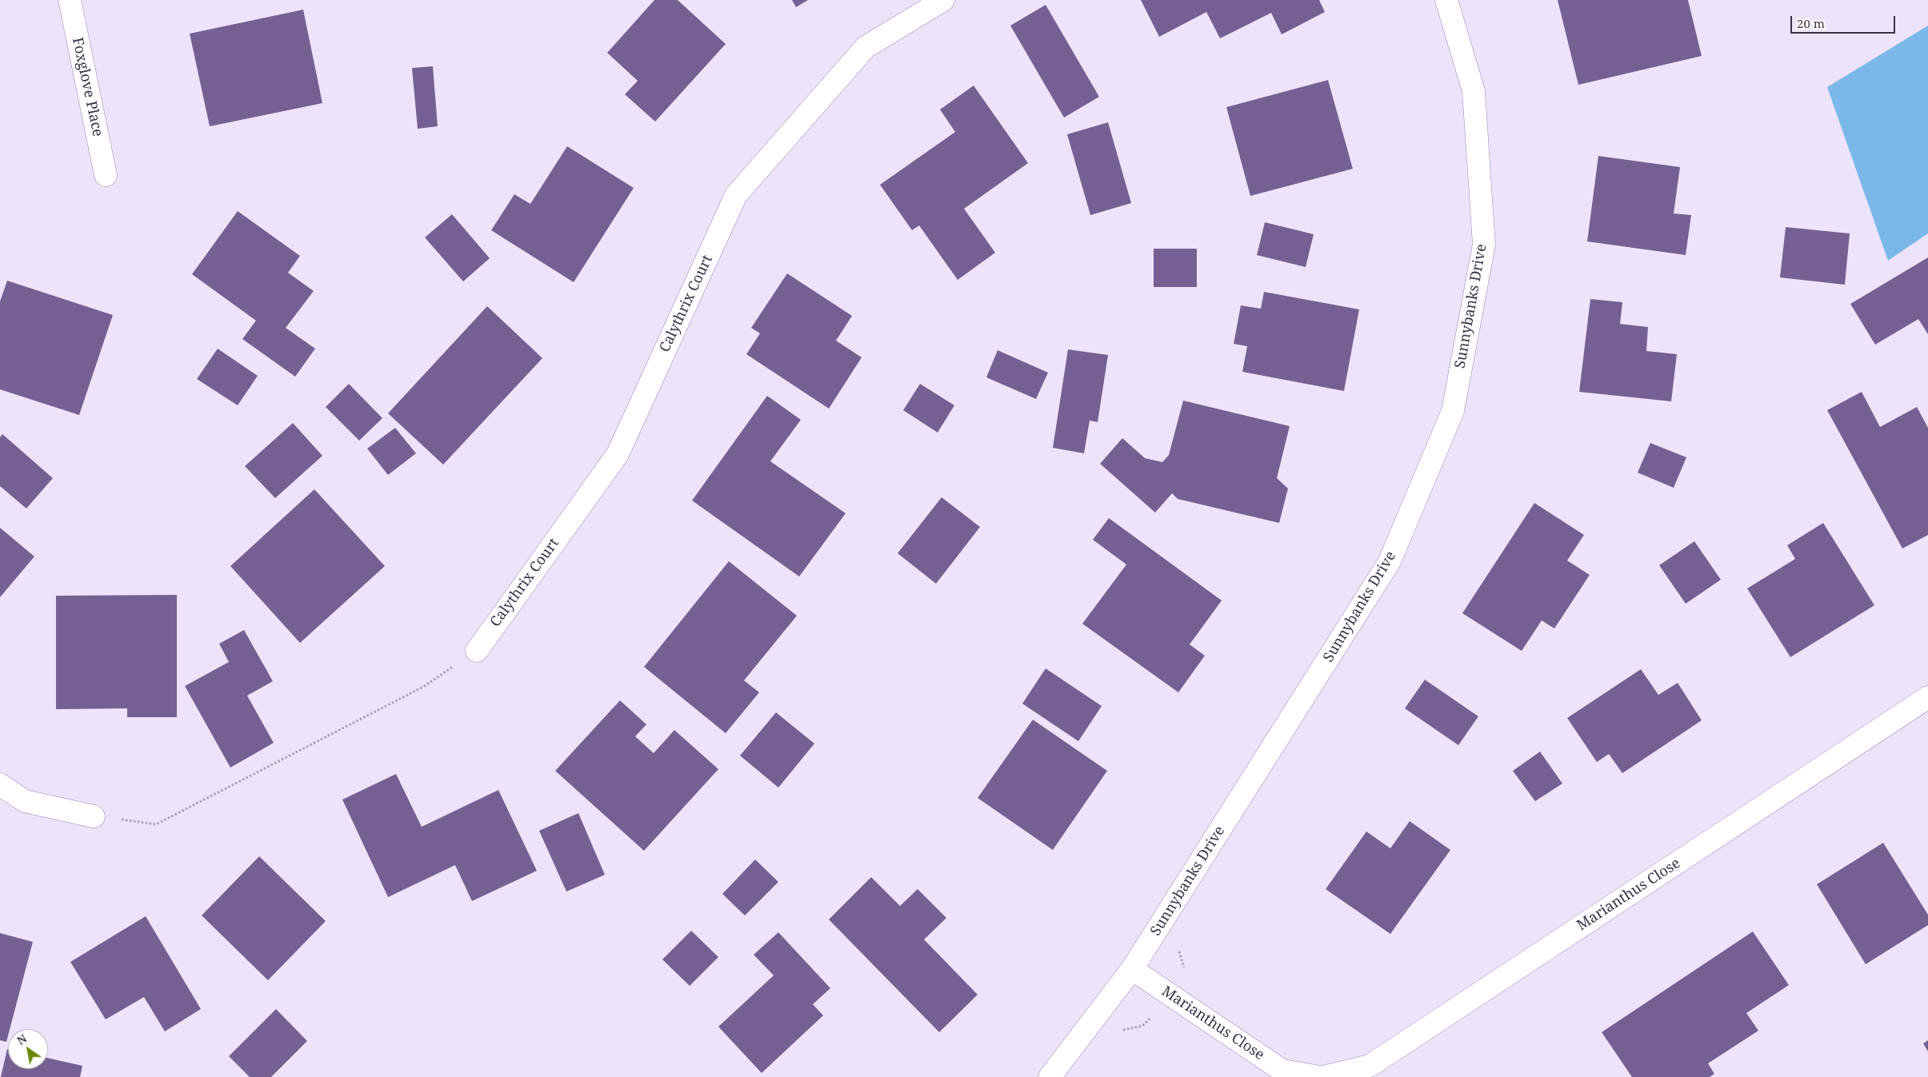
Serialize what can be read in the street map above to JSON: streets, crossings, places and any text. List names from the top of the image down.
{
  "streets": {
    "street": [
      "Foxglove Place",
      "Calythrix Court",
      "Sunnybanks Drive",
      "Marianthus Close"
    ]
  },
  "crossings": [
    ["Sunnybanks Drive", "Marianthus Close"]
  ],
  "scale_bar": "20 m",
  "north": "top left"
}
